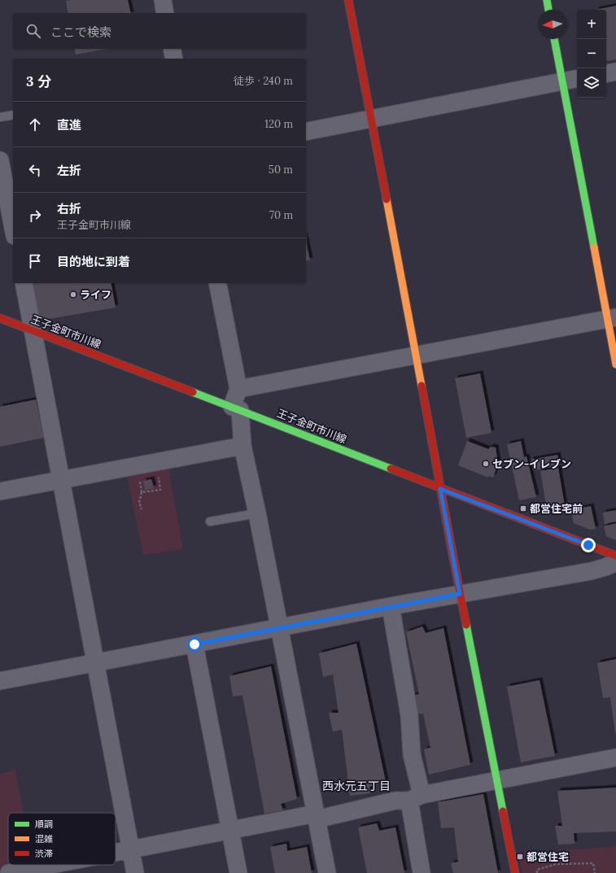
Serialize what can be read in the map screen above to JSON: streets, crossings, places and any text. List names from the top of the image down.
{
  "streets": {
    "street": ["王子金町市川線"]
  },
  "districts": ["西水元五丁目"],
  "places": {
    "other": ["ライフ", "セブン-イレブン"],
    "transit": ["都営住宅前", "都営住宅"]
  },
  "legend": ["順調", "混雑", "渋滞"],
  "north": "left",
  "page": {
    "map_buttons": ["+", "−"],
    "search": "ここで検索",
    "heading": ["3 分", "徒歩 · 240 m"],
    "list": [
      ["直進", "120 m"],
      ["左折", "50 m"],
      ["右折", "王子金町市川線", "70 m"],
      "目的地に到着"
    ]
  }
}
